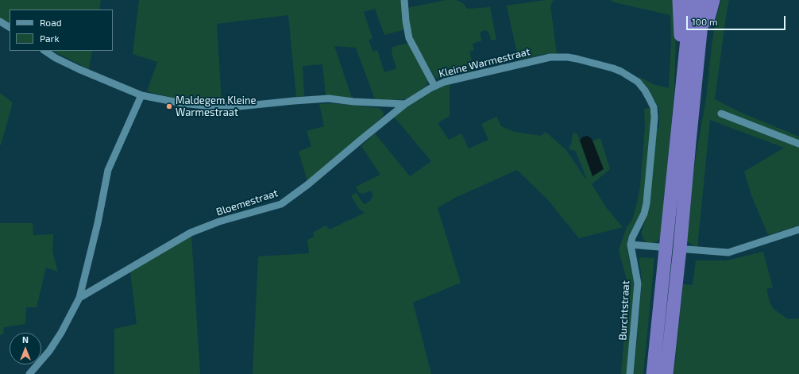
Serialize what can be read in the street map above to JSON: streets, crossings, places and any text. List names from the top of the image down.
{
  "streets": {
    "street": ["Kleine Warmestraat", "Bloemestraat", "Burchtstraat"]
  },
  "crossings": [
    ["Kleine Warmestraat", "Bloemestraat"],
    ["Kleine Warmestraat", "Burchtstraat"]
  ],
  "places": ["Maldegem Kleine Warmestraat"],
  "legend": ["Road", "Park"],
  "scale_bar": "100 m",
  "north": "top"
}
